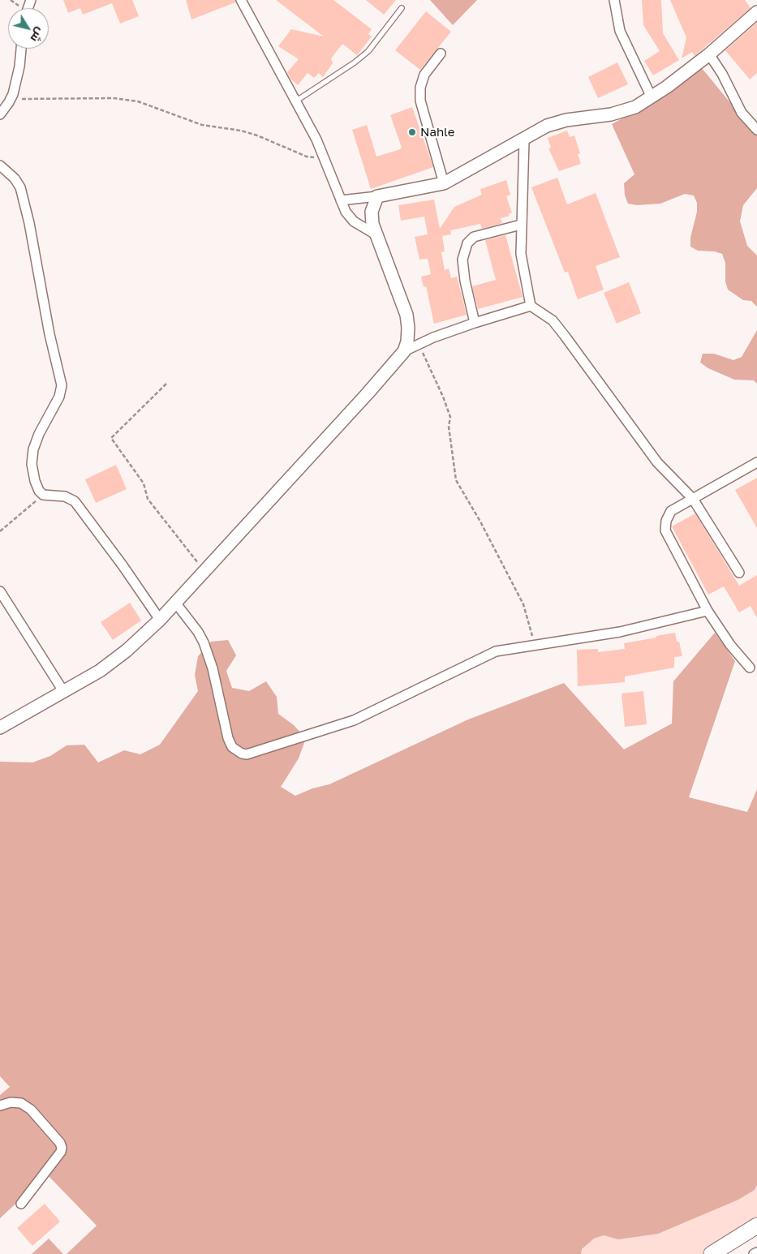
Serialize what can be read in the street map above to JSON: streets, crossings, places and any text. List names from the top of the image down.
{
  "places": ["Nahle"],
  "north": "bottom right"
}
